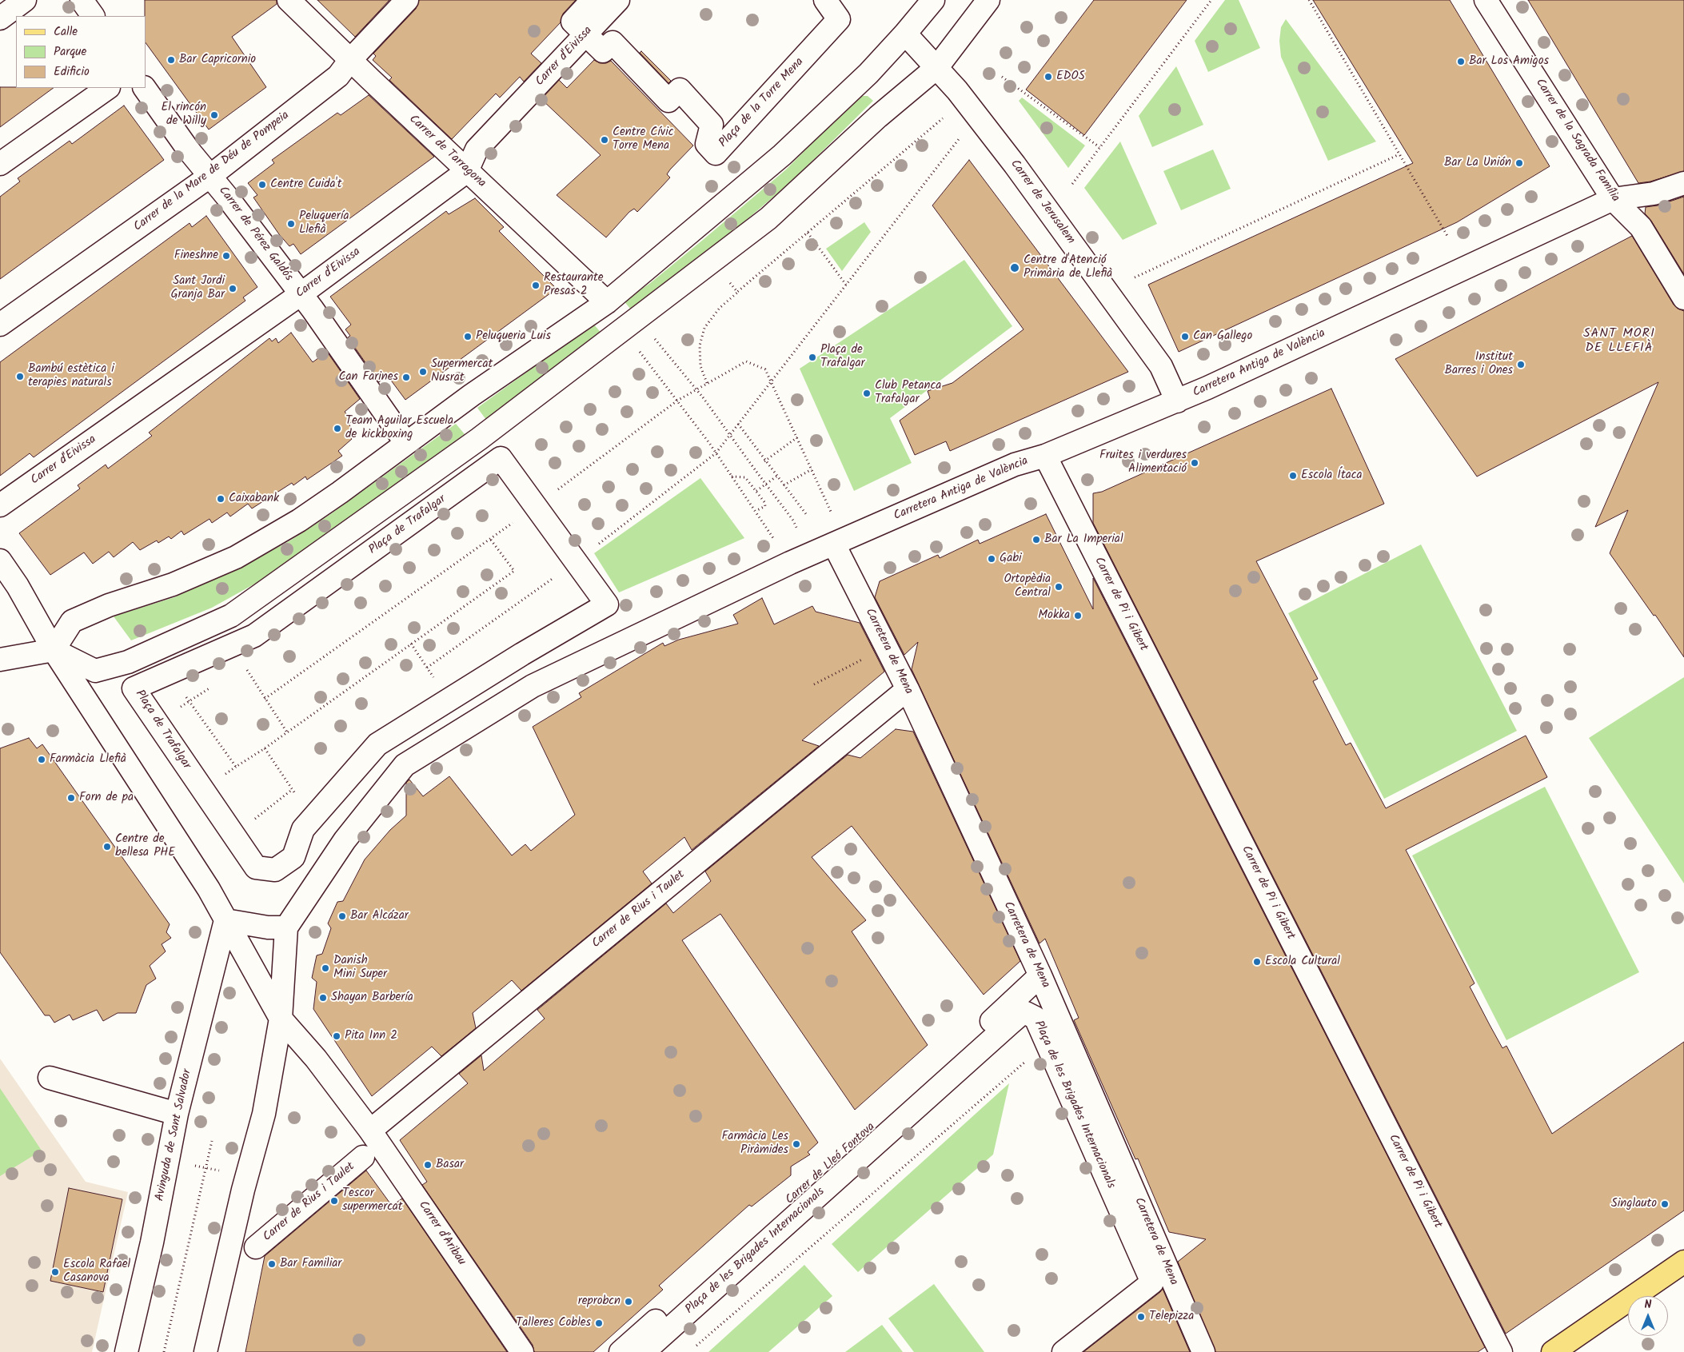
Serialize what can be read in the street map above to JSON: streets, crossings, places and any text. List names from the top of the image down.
{
  "streets": {
    "street": [
      "Carrer d'Eivissa",
      "Plaça de la Torre Mena",
      "Carrer de la Sagrada Família",
      "Carrer de Tarragona",
      "Carrer de la Mare de Déu de Pompeia",
      "Carrer de Jerusalem",
      "Carrer de Pérez Galdós",
      "Carretera Antiga de València",
      "Plaça de Trafalgar",
      "Carrer de Pi i Gibert",
      "Carretera de Mena",
      "Carrer de Rius i Taulet",
      "Plaça de les Brigades Internacionals",
      "Avinguda de Sant Salvador",
      "Carrer de Lleó Fontova",
      "Carrer d'Aribau"
    ]
  },
  "crossings": [
    ["Carrer d'Eivissa", "Plaça de la Torre Mena"],
    ["Carrer d'Eivissa", "Carrer de Tarragona"],
    ["Carrer d'Eivissa", "Carrer de Pérez Galdós"],
    ["Carrer de la Sagrada Família", "Carretera Antiga de València"],
    ["Carrer de Tarragona", "Carrer de la Mare de Déu de Pompeia"],
    ["Carrer de la Mare de Déu de Pompeia", "Carrer de Pérez Galdós"],
    ["Carrer de Jerusalem", "Carretera Antiga de València"],
    ["Carretera Antiga de València", "Carrer de Pi i Gibert"],
    ["Carretera Antiga de València", "Carretera de Mena"],
    ["Carretera de Mena", "Carrer de Rius i Taulet"],
    ["Carretera de Mena", "Carrer de Lleó Fontova"],
    ["Carrer de Rius i Taulet", "Carrer d'Aribau"]
  ],
  "districts": ["SANT MORI DE LLEFIÀ"],
  "places": [
    "Bar Capricornio",
    "Bar Los Amigos",
    "EDOS",
    "El rincón de Willy",
    "Centre Cívic Torre Mena",
    "Bar La Unión",
    "Centre Cuida't",
    "Peluquería Llefià",
    "Fineshne",
    "Centre d'Atenció Primària de Llefià",
    "Restaurante Presas 2",
    "Sant Jordi Granja Bar",
    "Peluqueria Luis",
    "Can Gallego",
    "Plaça de Trafalgar",
    "Institut Barres i Ones",
    "Supermercat Nusrat",
    "Bambú estètica i terapies naturals",
    "Can Farines",
    "Club Petanca Trafalgar",
    "Team Aguilar Escuela de kickboxing",
    "Fruites i verdures Alimentació",
    "Escola Ítaca",
    "Caixabank",
    "Bar La Imperial",
    "Gabi",
    "Ortopèdia Central",
    "Mokka",
    "Farmàcia Llefià",
    "Forn de pa",
    "Centre de bellesa PHE",
    "Bar Alcázar",
    "Escola Cultural",
    "Danish Mini Super",
    "Shayan Barbería",
    "Pita Inn 2",
    "Farmàcia Les Piràmides",
    "Basar",
    "Tescor supermercat",
    "Singlauto",
    "Bar Familiar",
    "Escola Rafael Casanova",
    "reprobcn",
    "Telepizza",
    "Talleres Cobles"
  ],
  "legend": ["Calle", "Parque", "Edificio"],
  "north": "top"
}
